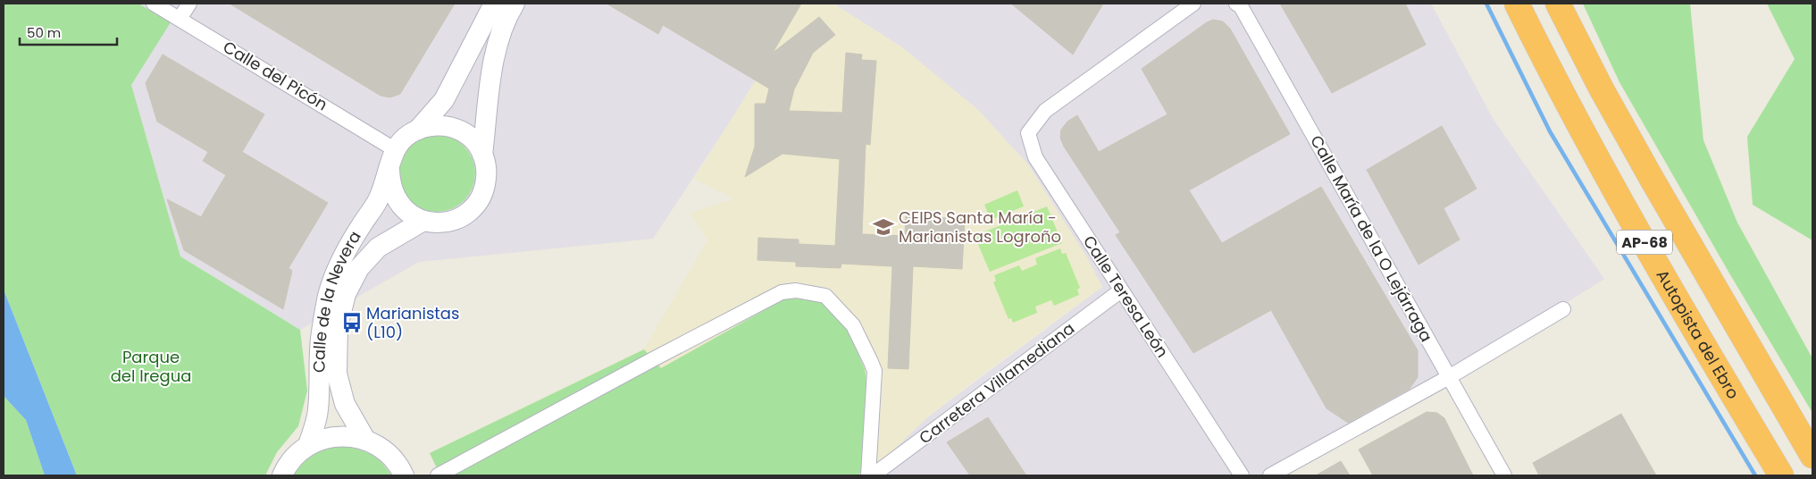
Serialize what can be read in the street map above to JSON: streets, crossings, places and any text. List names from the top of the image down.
{
  "streets": {
    "highway": ["AP-68", "Autopista del Ebro"],
    "main road": ["Calle de la Nevera"],
    "street": [
      "Calle del Picón",
      "Calle María de la O Lejárraga",
      "Calle Teresa León",
      "Carretera Villamediana"
    ]
  },
  "crossings": [
    ["Calle del Picón", "Calle de la Nevera"],
    ["Calle Teresa León", "Carretera Villamediana"]
  ],
  "parks": ["Parque del Iregua"],
  "places": {
    "school or university": ["CEIPS Santa María - Marianistas Logroño"],
    "bus stop": ["Marianistas (L10)"]
  },
  "scale_bar": "50 m"
}
